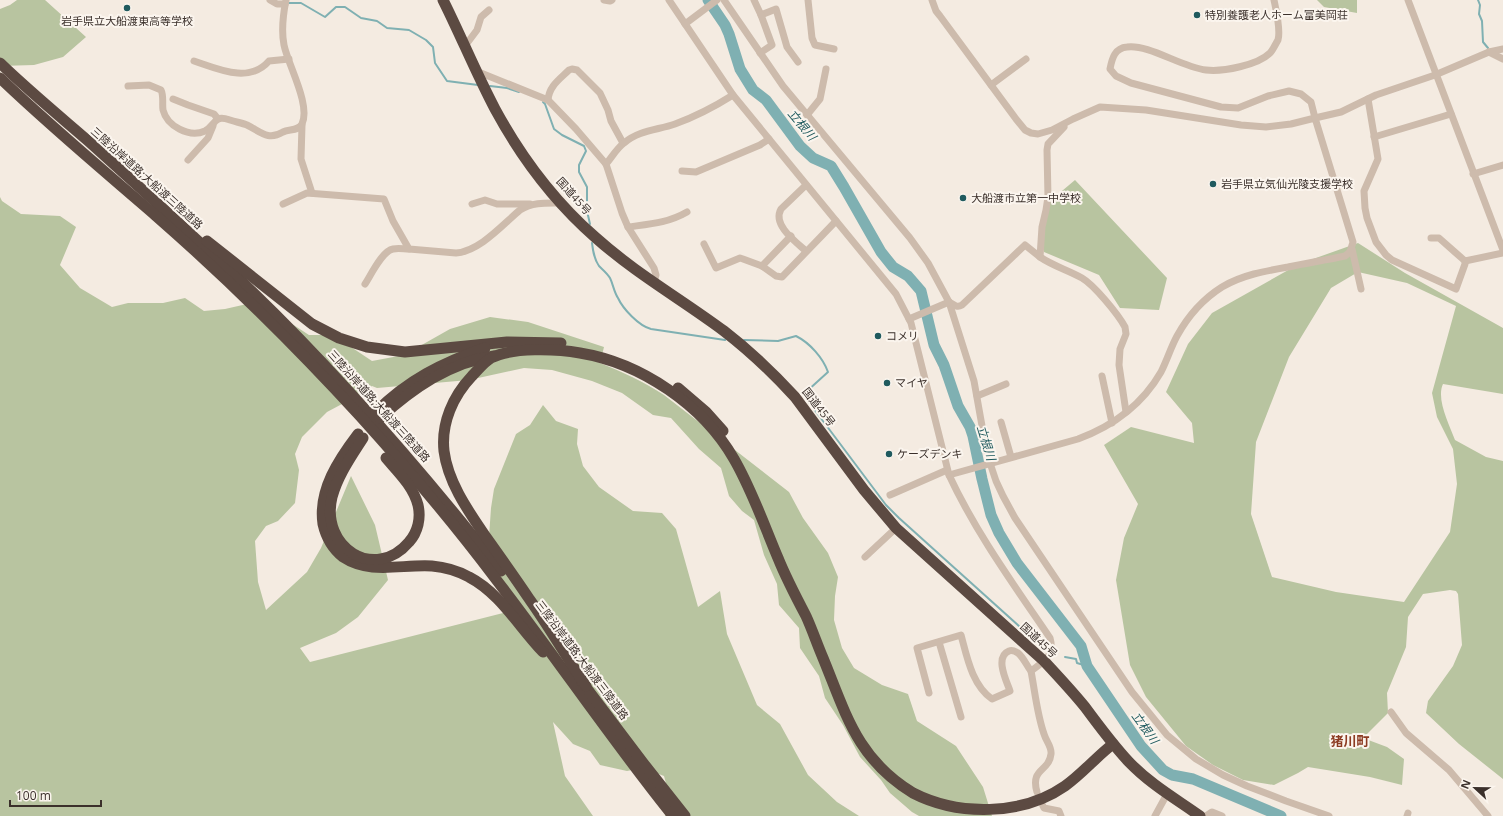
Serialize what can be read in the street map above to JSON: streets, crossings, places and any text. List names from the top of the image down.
{
  "streets": {
    "highway": ["三陸沿岸道路;大船渡三陸道路", "国道45号"]
  },
  "districts": ["猪川町"],
  "water": ["立根川"],
  "places": [
    "岩手県立大船渡東高等学校",
    "特別養護老人ホーム富美岡荘",
    "岩手県立気仙光陵支援学校",
    "大船渡市立第一中学校",
    "コメリ",
    "マイヤ",
    "ケーズデンキ"
  ],
  "scale_bar": "100 m",
  "north": "left"
}
